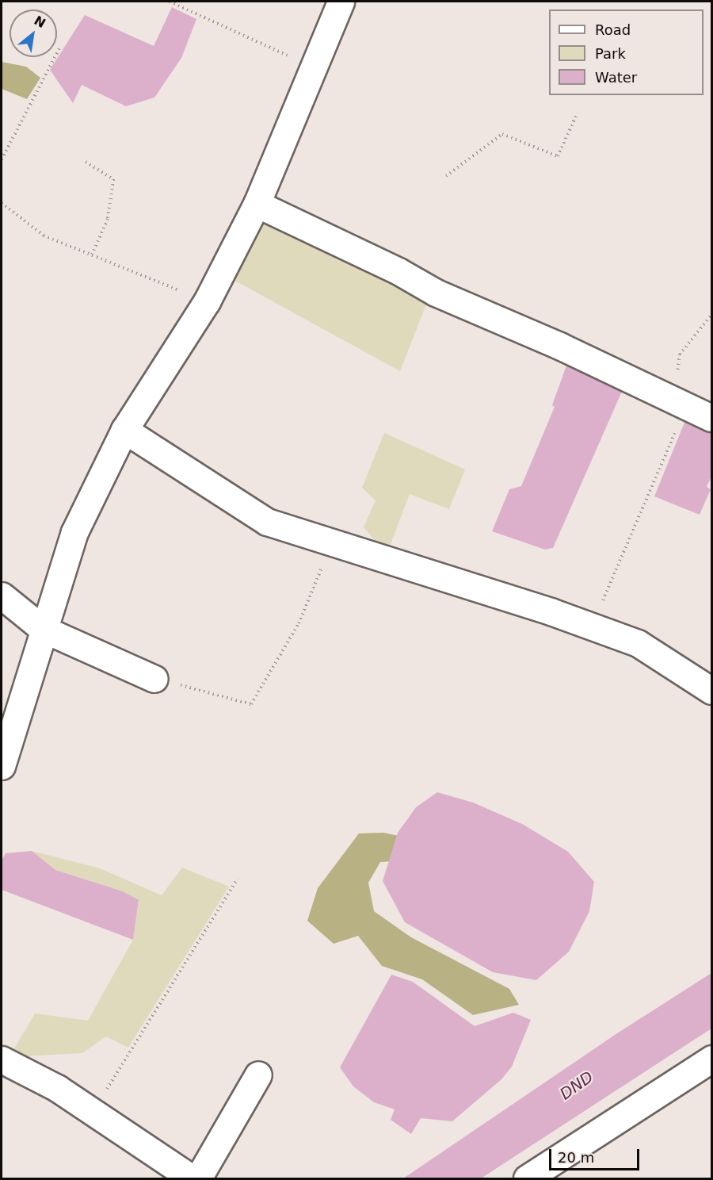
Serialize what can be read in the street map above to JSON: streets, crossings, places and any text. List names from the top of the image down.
{
  "water": ["DND"],
  "legend": ["Road", "Park", "Water"],
  "scale_bar": "20 m",
  "north": "top right"
}
